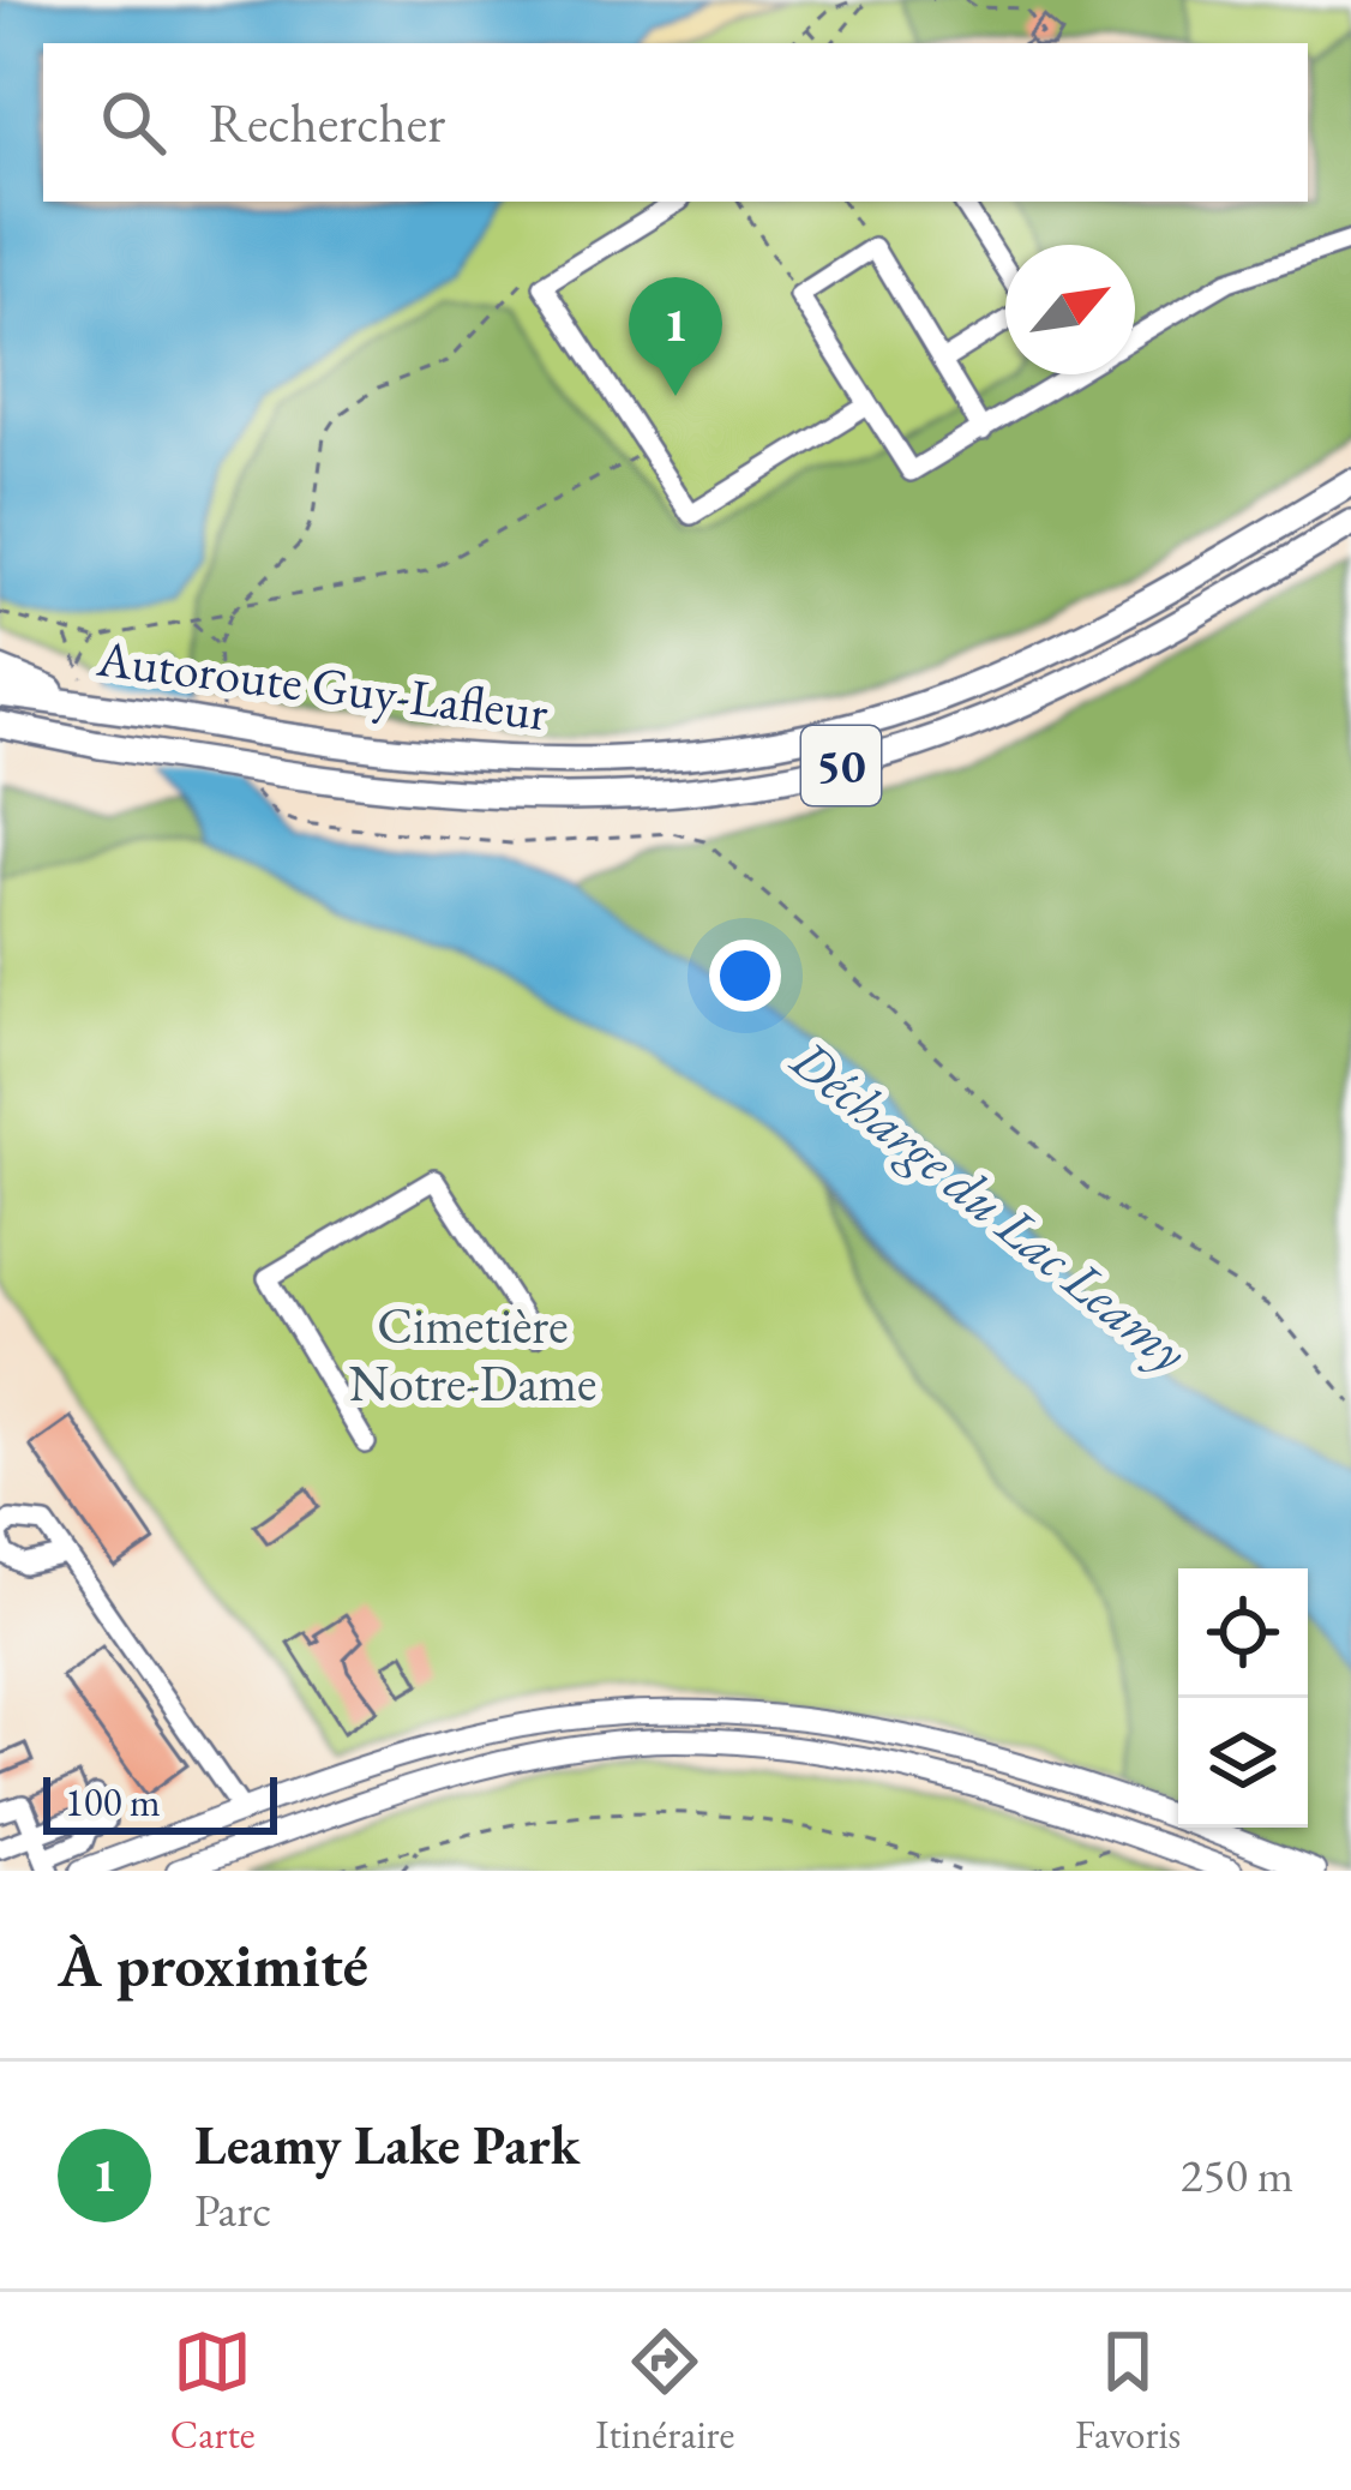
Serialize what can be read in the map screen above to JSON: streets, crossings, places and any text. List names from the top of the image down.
{
  "streets": {
    "highway": ["Autoroute Guy-Lafleur", "50"]
  },
  "water": ["Décharge du Lac Leamy"],
  "parks": ["Cimetière Notre-Dame"],
  "scale_bar": "100 m",
  "north": "top right",
  "page": {
    "search": "Rechercher",
    "pins": "1",
    "scale": "100 m",
    "heading": "À proximité",
    "list": [
      {
        "mark": "1",
        "name": "Leamy Lake Park",
        "note": "Parc",
        "value": "250 m"
      }
    ],
    "nav": ["Carte", "Itinéraire", "Favoris"]
  }
}
